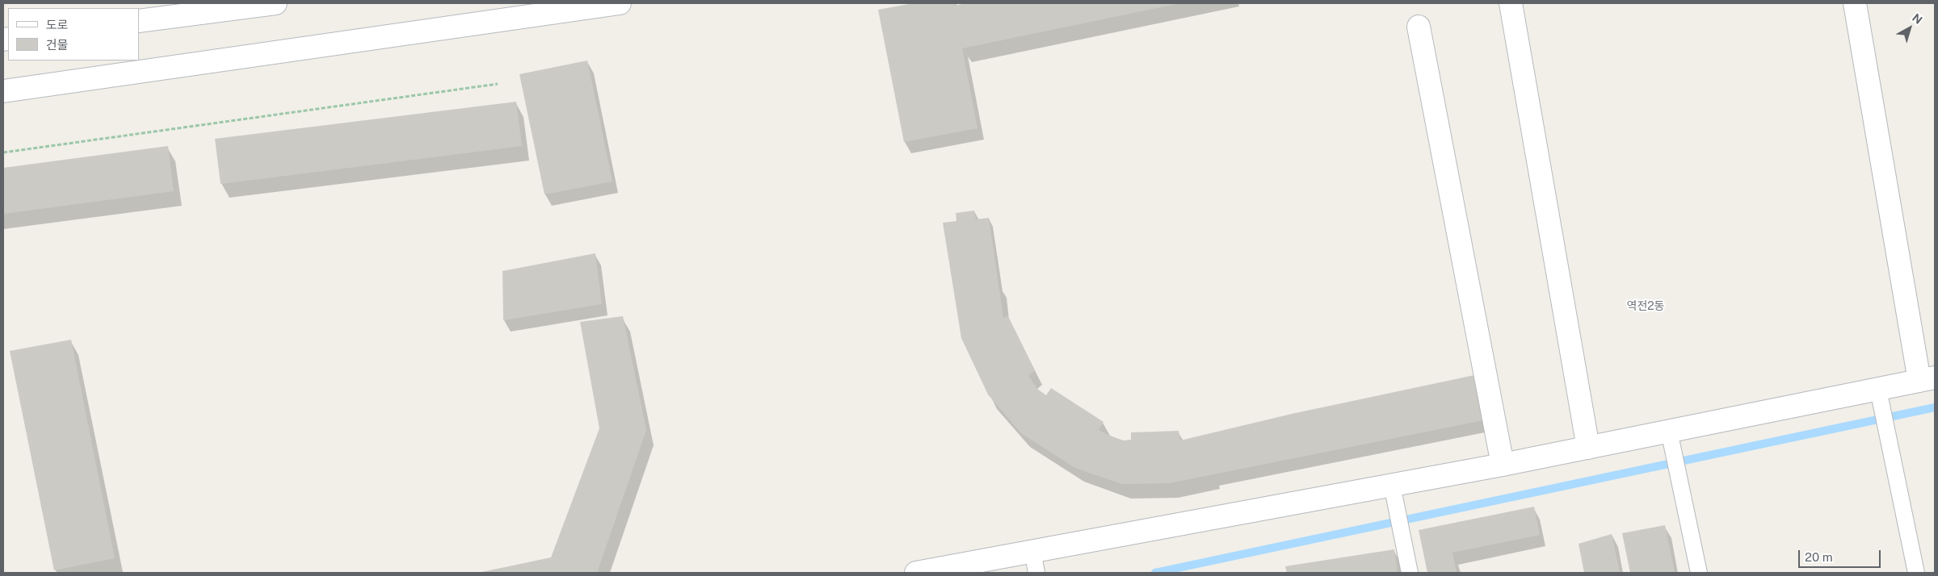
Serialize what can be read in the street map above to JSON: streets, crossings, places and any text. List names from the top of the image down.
{
  "districts": ["역전2동"],
  "legend": ["도로", "건물"],
  "scale_bar": "20 m",
  "north": "top right"
}
